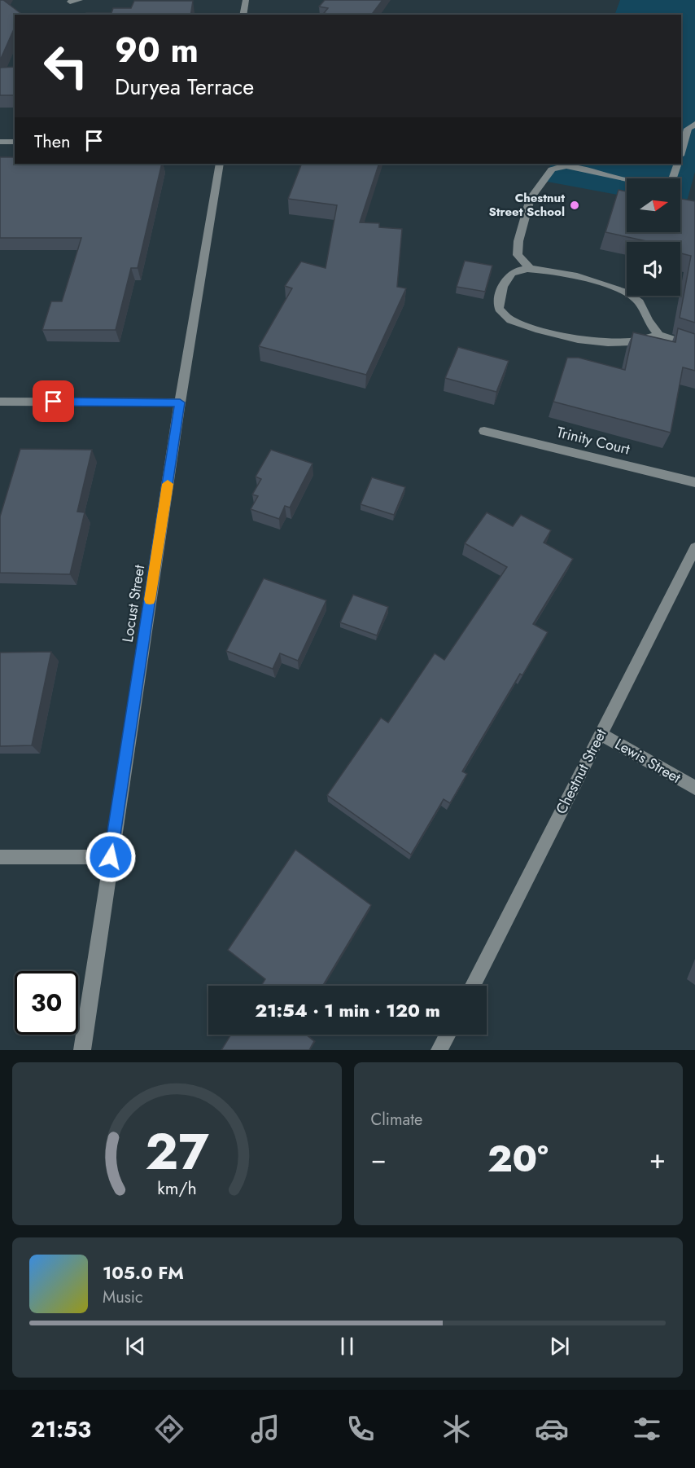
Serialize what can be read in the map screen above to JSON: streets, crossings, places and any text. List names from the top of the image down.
{
  "streets": {
    "street": [
      "Trinity Court",
      "Locust Street",
      "Lewis Street",
      "Chestnut Street"
    ]
  },
  "crossings": [
    ["Lewis Street", "Chestnut Street"]
  ],
  "places": ["Chestnut Street School"],
  "north": "right",
  "page": {
    "turn": ["90 m", "Duryea Terrace"],
    "then": "Then",
    "limit": "30",
    "trip": "21:54 · 1 min · 120 m",
    "tile": "Climate",
    "heat": ["−", "20°", "+"],
    "song": ["105.0 FM", "Music"],
    "tabs": "21:53",
    "gauge": ["27", "km/h"]
  }
}
